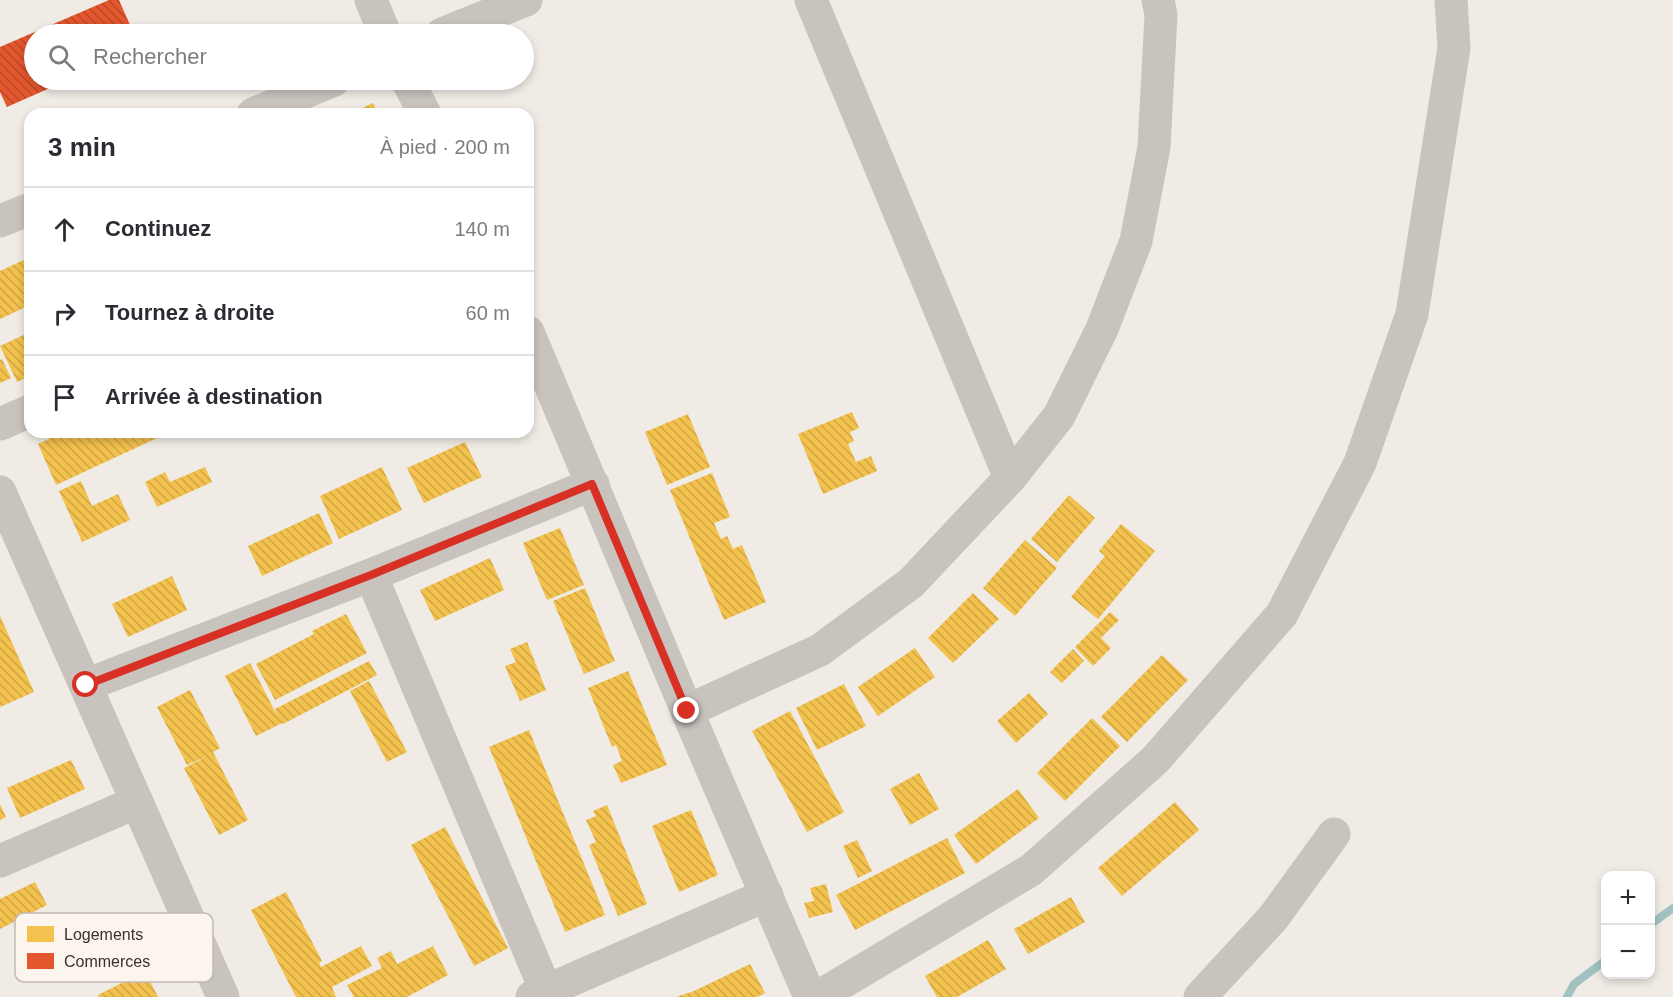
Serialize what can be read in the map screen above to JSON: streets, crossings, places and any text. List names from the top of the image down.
{
  "legend": ["Logements", "Commerces"],
  "page": {
    "search": "Rechercher",
    "heading": ["3 min", "À pied · 200 m"],
    "list": [
      ["Continuez", "140 m"],
      ["Tournez à droite", "60 m"],
      "Arrivée à destination"
    ],
    "map_buttons": ["+", "−"]
  }
}
